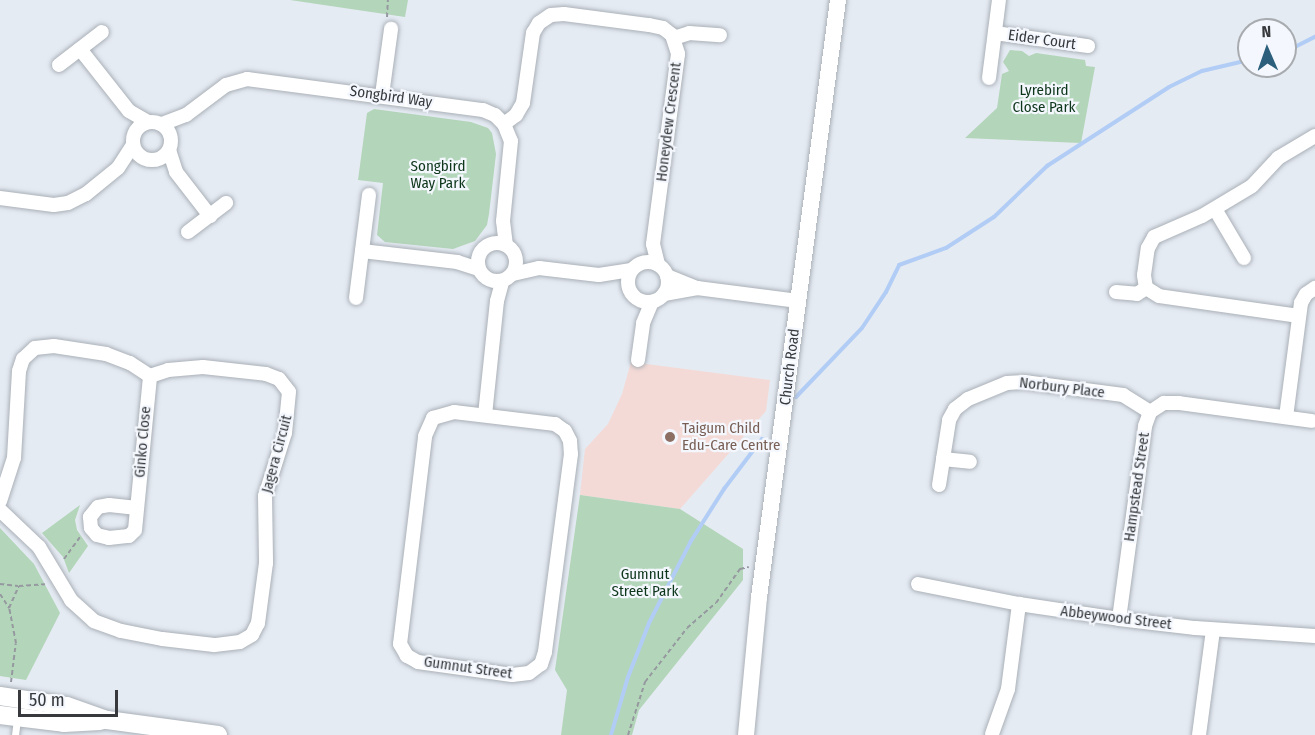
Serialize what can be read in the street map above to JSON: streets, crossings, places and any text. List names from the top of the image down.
{
  "streets": {
    "street": [
      "Eider Court",
      "Songbird Way",
      "Honeydew Crescent",
      "Church Road",
      "Norbury Place",
      "Ginko Close",
      "Jagera Circuit",
      "Hampstead Street",
      "Abbeywood Street",
      "Gumnut Street"
    ]
  },
  "crossings": [
    ["Norbury Place", "Hampstead Street"],
    ["Ginko Close", "Jagera Circuit"],
    ["Hampstead Street", "Abbeywood Street"]
  ],
  "parks": ["Lyrebird Close Park", "Songbird Way Park", "Gumnut Street Park"],
  "places": ["Taigum Child Edu-Care Centre"],
  "scale_bar": "50 m",
  "north": "top"
}
